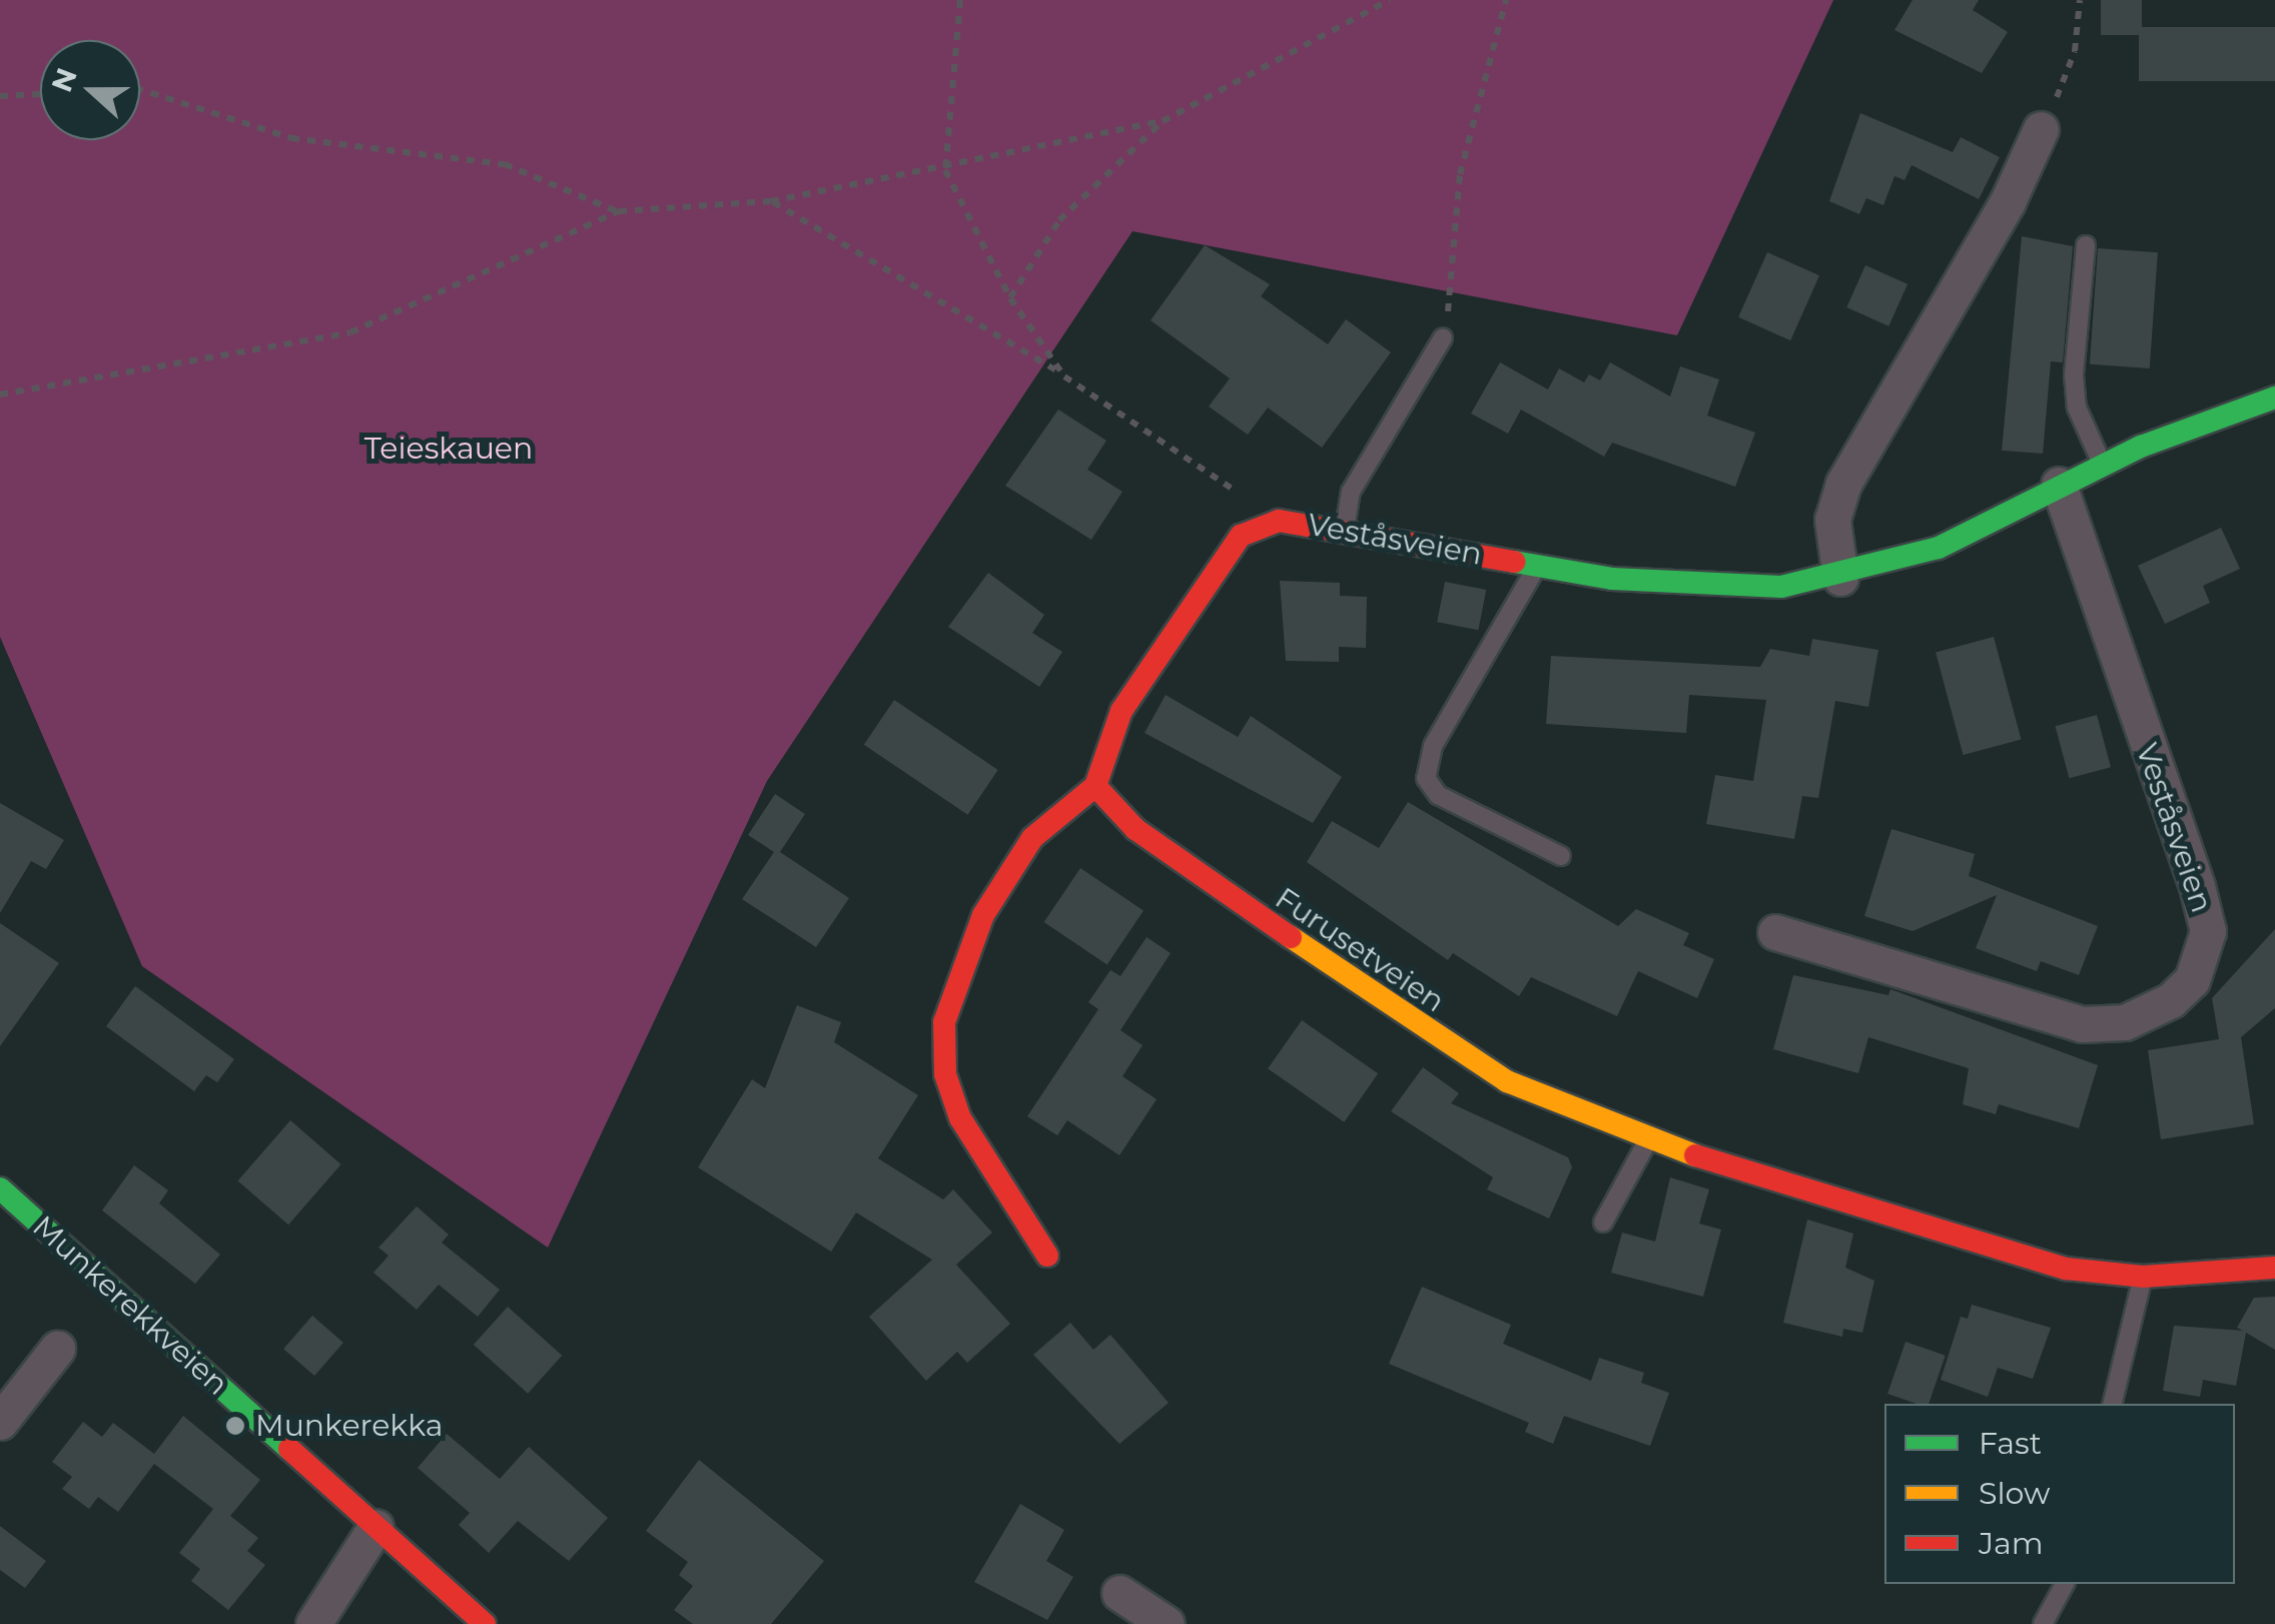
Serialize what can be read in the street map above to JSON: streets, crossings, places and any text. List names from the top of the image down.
{
  "streets": {
    "street": ["Veståsveien", "Furusetveien", "Munkerekkveien"]
  },
  "crossings": [
    ["Veståsveien", "Furusetveien"]
  ],
  "parks": ["Teieskauen"],
  "places": ["Munkerekka"],
  "legend": ["Fast", "Slow", "Jam"],
  "north": "left"
}
